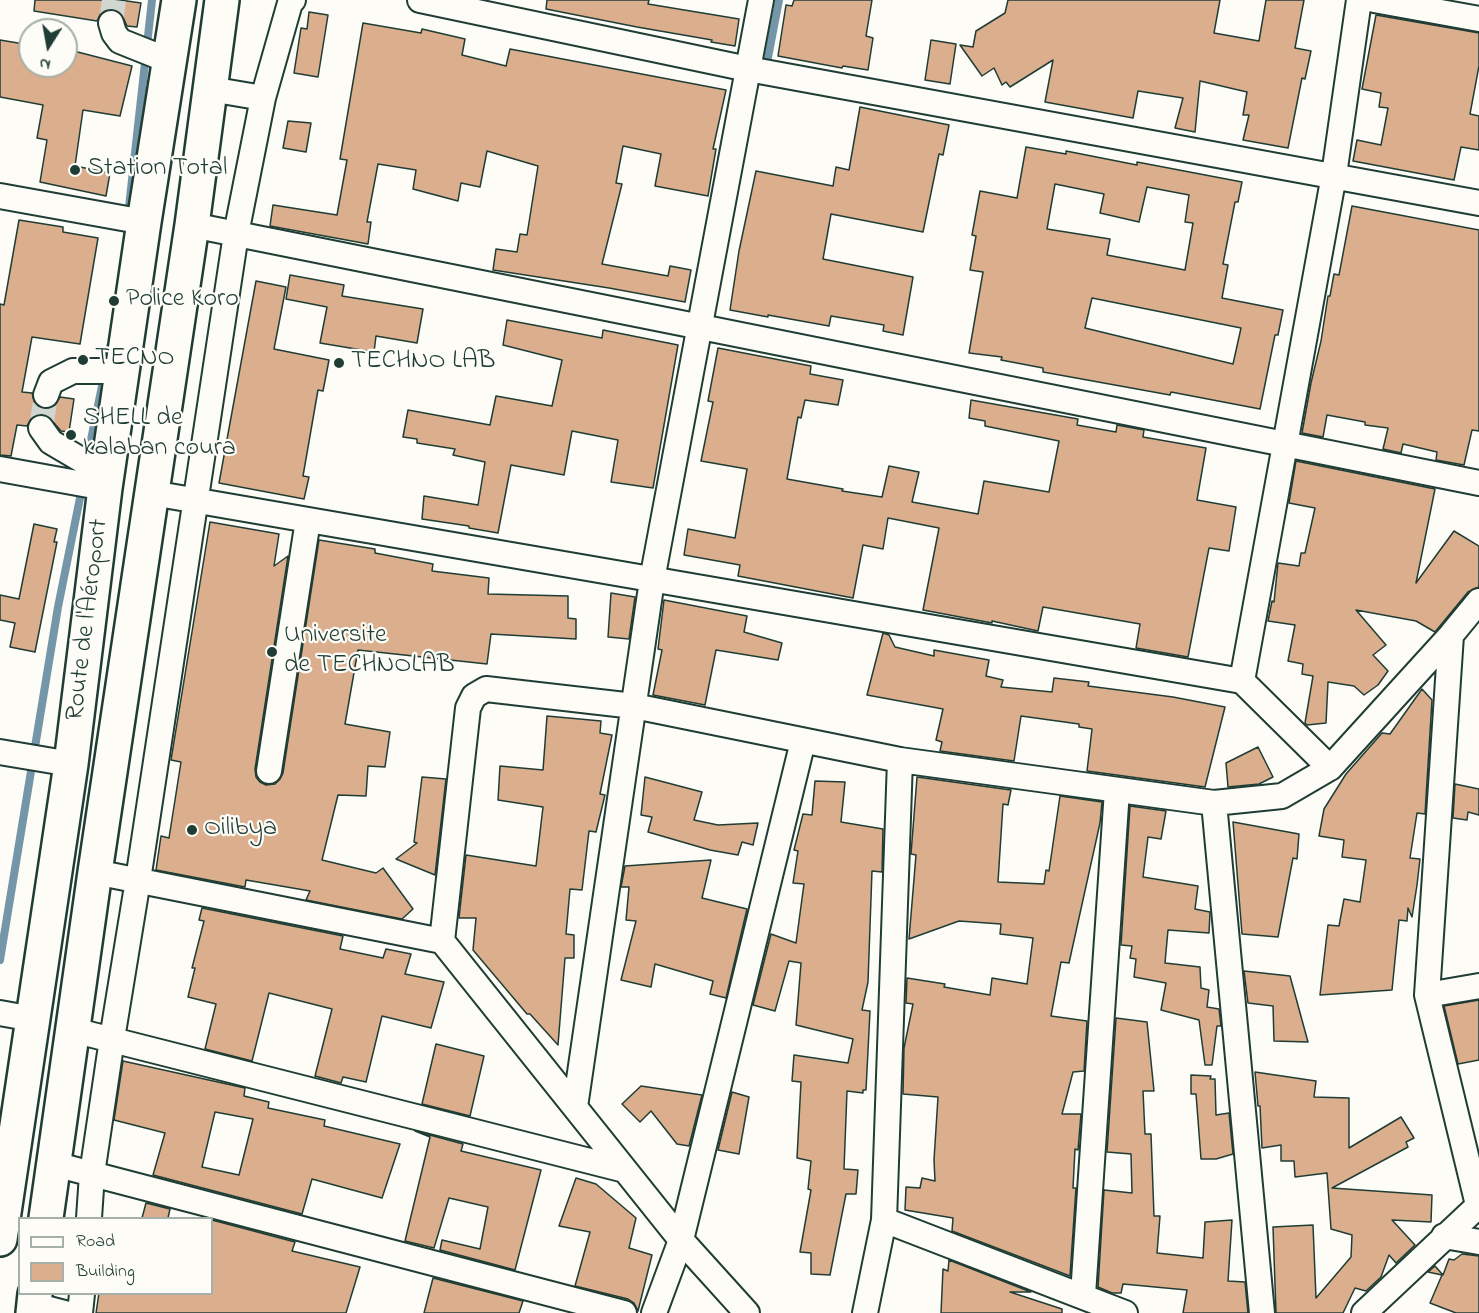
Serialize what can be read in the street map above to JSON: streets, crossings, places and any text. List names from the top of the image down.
{
  "streets": {
    "highway": ["Route de l'Aéroport"]
  },
  "places": [
    "Station Total",
    "Police Koro",
    "TECNO",
    "TECHNO LAB",
    "SHELL de kalaban coura",
    "Universite de TECHNOLAB",
    "Oilibya"
  ],
  "legend": ["Road", "Building"],
  "north": "bottom"
}
